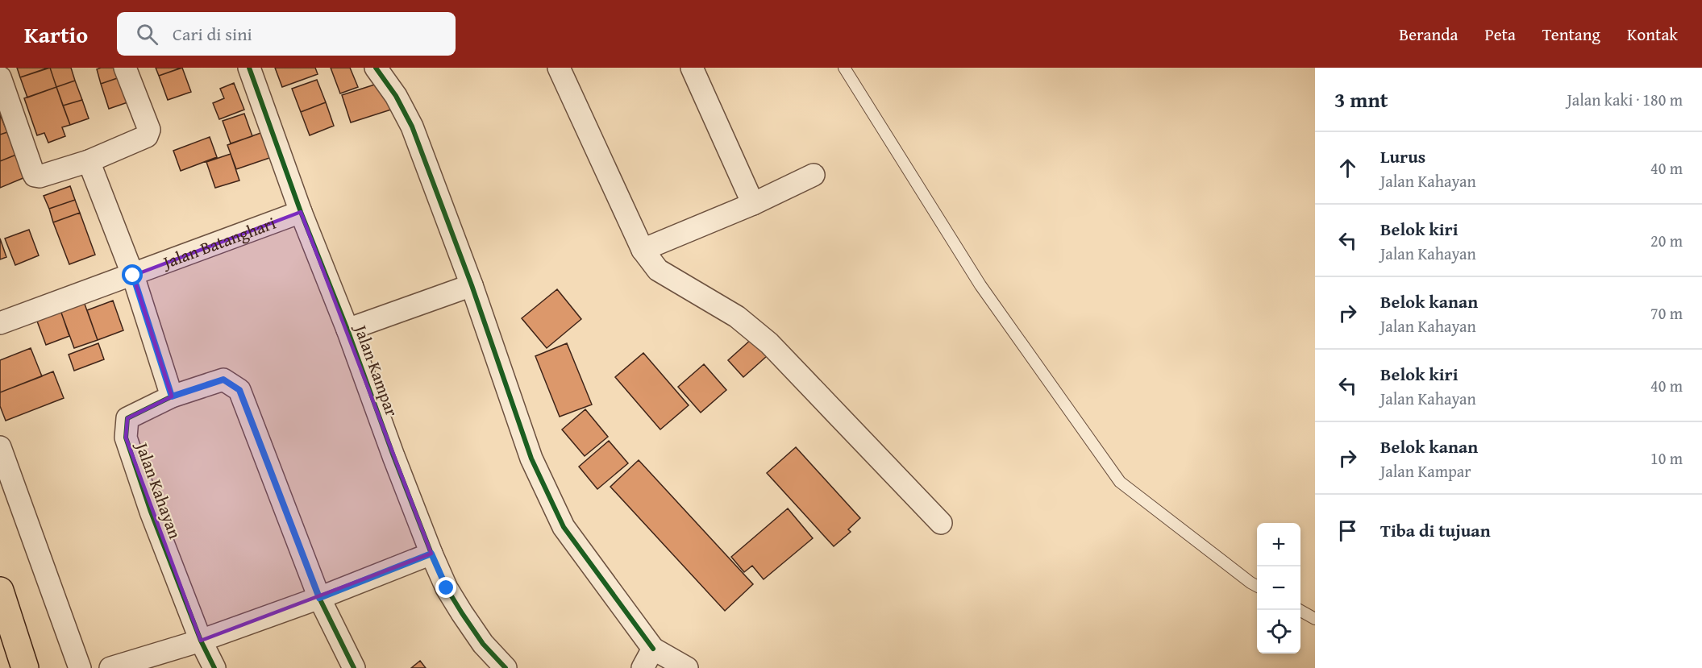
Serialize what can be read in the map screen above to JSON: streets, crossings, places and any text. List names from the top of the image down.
{
  "streets": {
    "street": ["Jalan Batanghari", "Jalan Kampar", "Jalan Kahayan"]
  },
  "crossings": [
    ["Jalan Batanghari", "Jalan Kampar"]
  ],
  "page": {
    "header": "Kartio",
    "search": "Cari di sini",
    "nav": [
      "Beranda",
      "Peta",
      "Tentang",
      "Kontak"
    ],
    "heading": ["3 mnt", "Jalan kaki · 180 m"],
    "list": [
      ["Lurus", "Jalan Kahayan", "40 m"],
      ["Belok kiri", "Jalan Kahayan", "20 m"],
      ["Belok kanan", "Jalan Kahayan", "70 m"],
      ["Belok kiri", "Jalan Kahayan", "40 m"],
      ["Belok kanan", "Jalan Kampar", "10 m"],
      "Tiba di tujuan"
    ],
    "map_buttons": ["+", "−"]
  }
}
